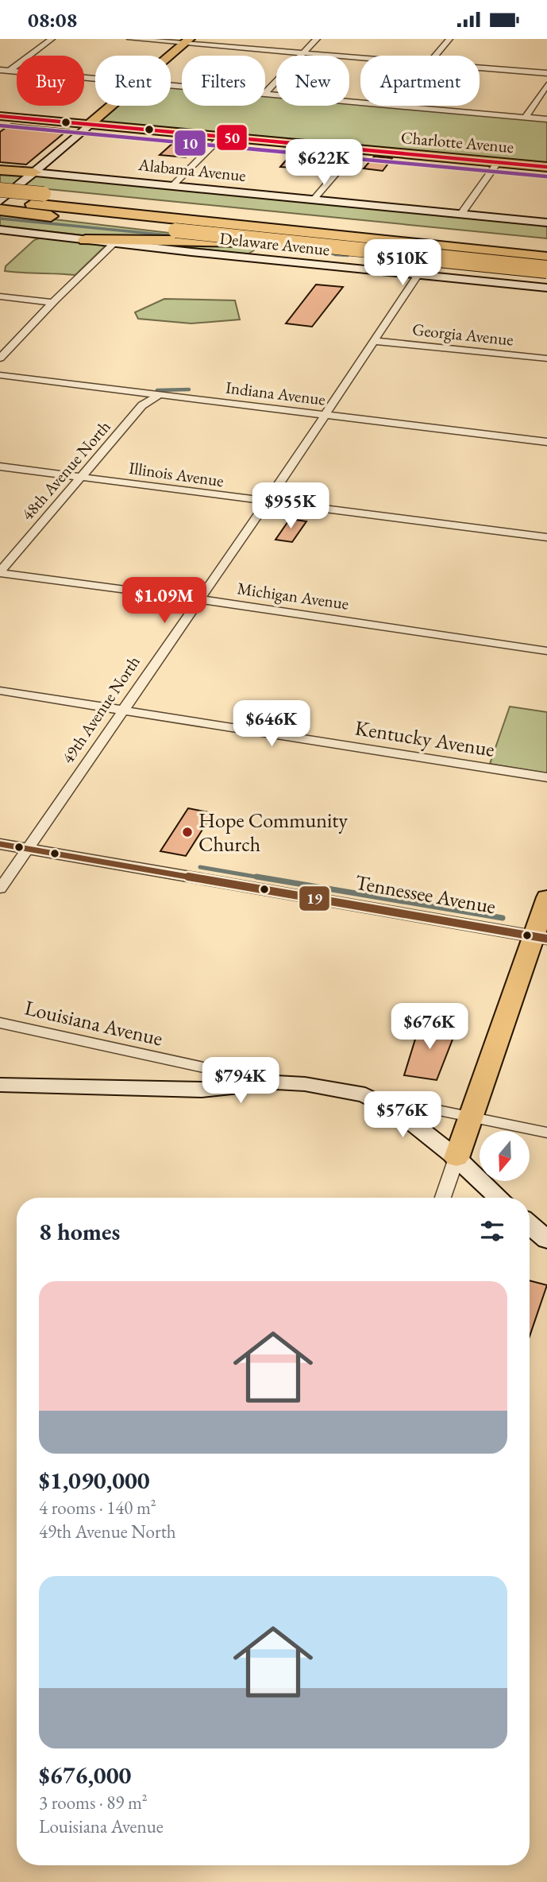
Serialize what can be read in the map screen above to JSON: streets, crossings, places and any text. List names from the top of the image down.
{
  "streets": {
    "main road": ["Charlotte Avenue", "Alabama Avenue", "Delaware Avenue"],
    "street": [
      "Georgia Avenue",
      "Indiana Avenue",
      "48th Avenue North",
      "Illinois Avenue",
      "Michigan Avenue",
      "49th Avenue North",
      "Kentucky Avenue",
      "Tennessee Avenue",
      "Louisiana Avenue"
    ]
  },
  "crossings": [
    ["Delaware Avenue", "49th Avenue North"],
    ["Georgia Avenue", "49th Avenue North"],
    ["Indiana Avenue", "48th Avenue North"],
    ["Indiana Avenue", "49th Avenue North"],
    ["48th Avenue North", "Illinois Avenue"],
    ["48th Avenue North", "Michigan Avenue"],
    ["Illinois Avenue", "49th Avenue North"],
    ["Michigan Avenue", "49th Avenue North"],
    ["49th Avenue North", "Kentucky Avenue"],
    ["49th Avenue North", "Tennessee Avenue"]
  ],
  "places": ["Hope Community Church"],
  "lines": ["transit line 50", "transit line 10", "transit line 19"],
  "north": "bottom",
  "page": {
    "status": "08:08",
    "chip": [
      "Buy",
      "Rent",
      "Filters",
      "New",
      "Apartment"
    ],
    "price": [
      "$622K",
      "$510K",
      "$955K",
      "$1.09M",
      "$646K",
      "$676K",
      "$794K",
      "$576K"
    ],
    "heading": "8 homes",
    "list": [
      {
        "name": "$1,090,000",
        "note": "4 rooms · 140 m² · 49th Avenue North"
      },
      {
        "name": "$676,000",
        "note": "3 rooms · 89 m² · Louisiana Avenue"
      }
    ]
  }
}
